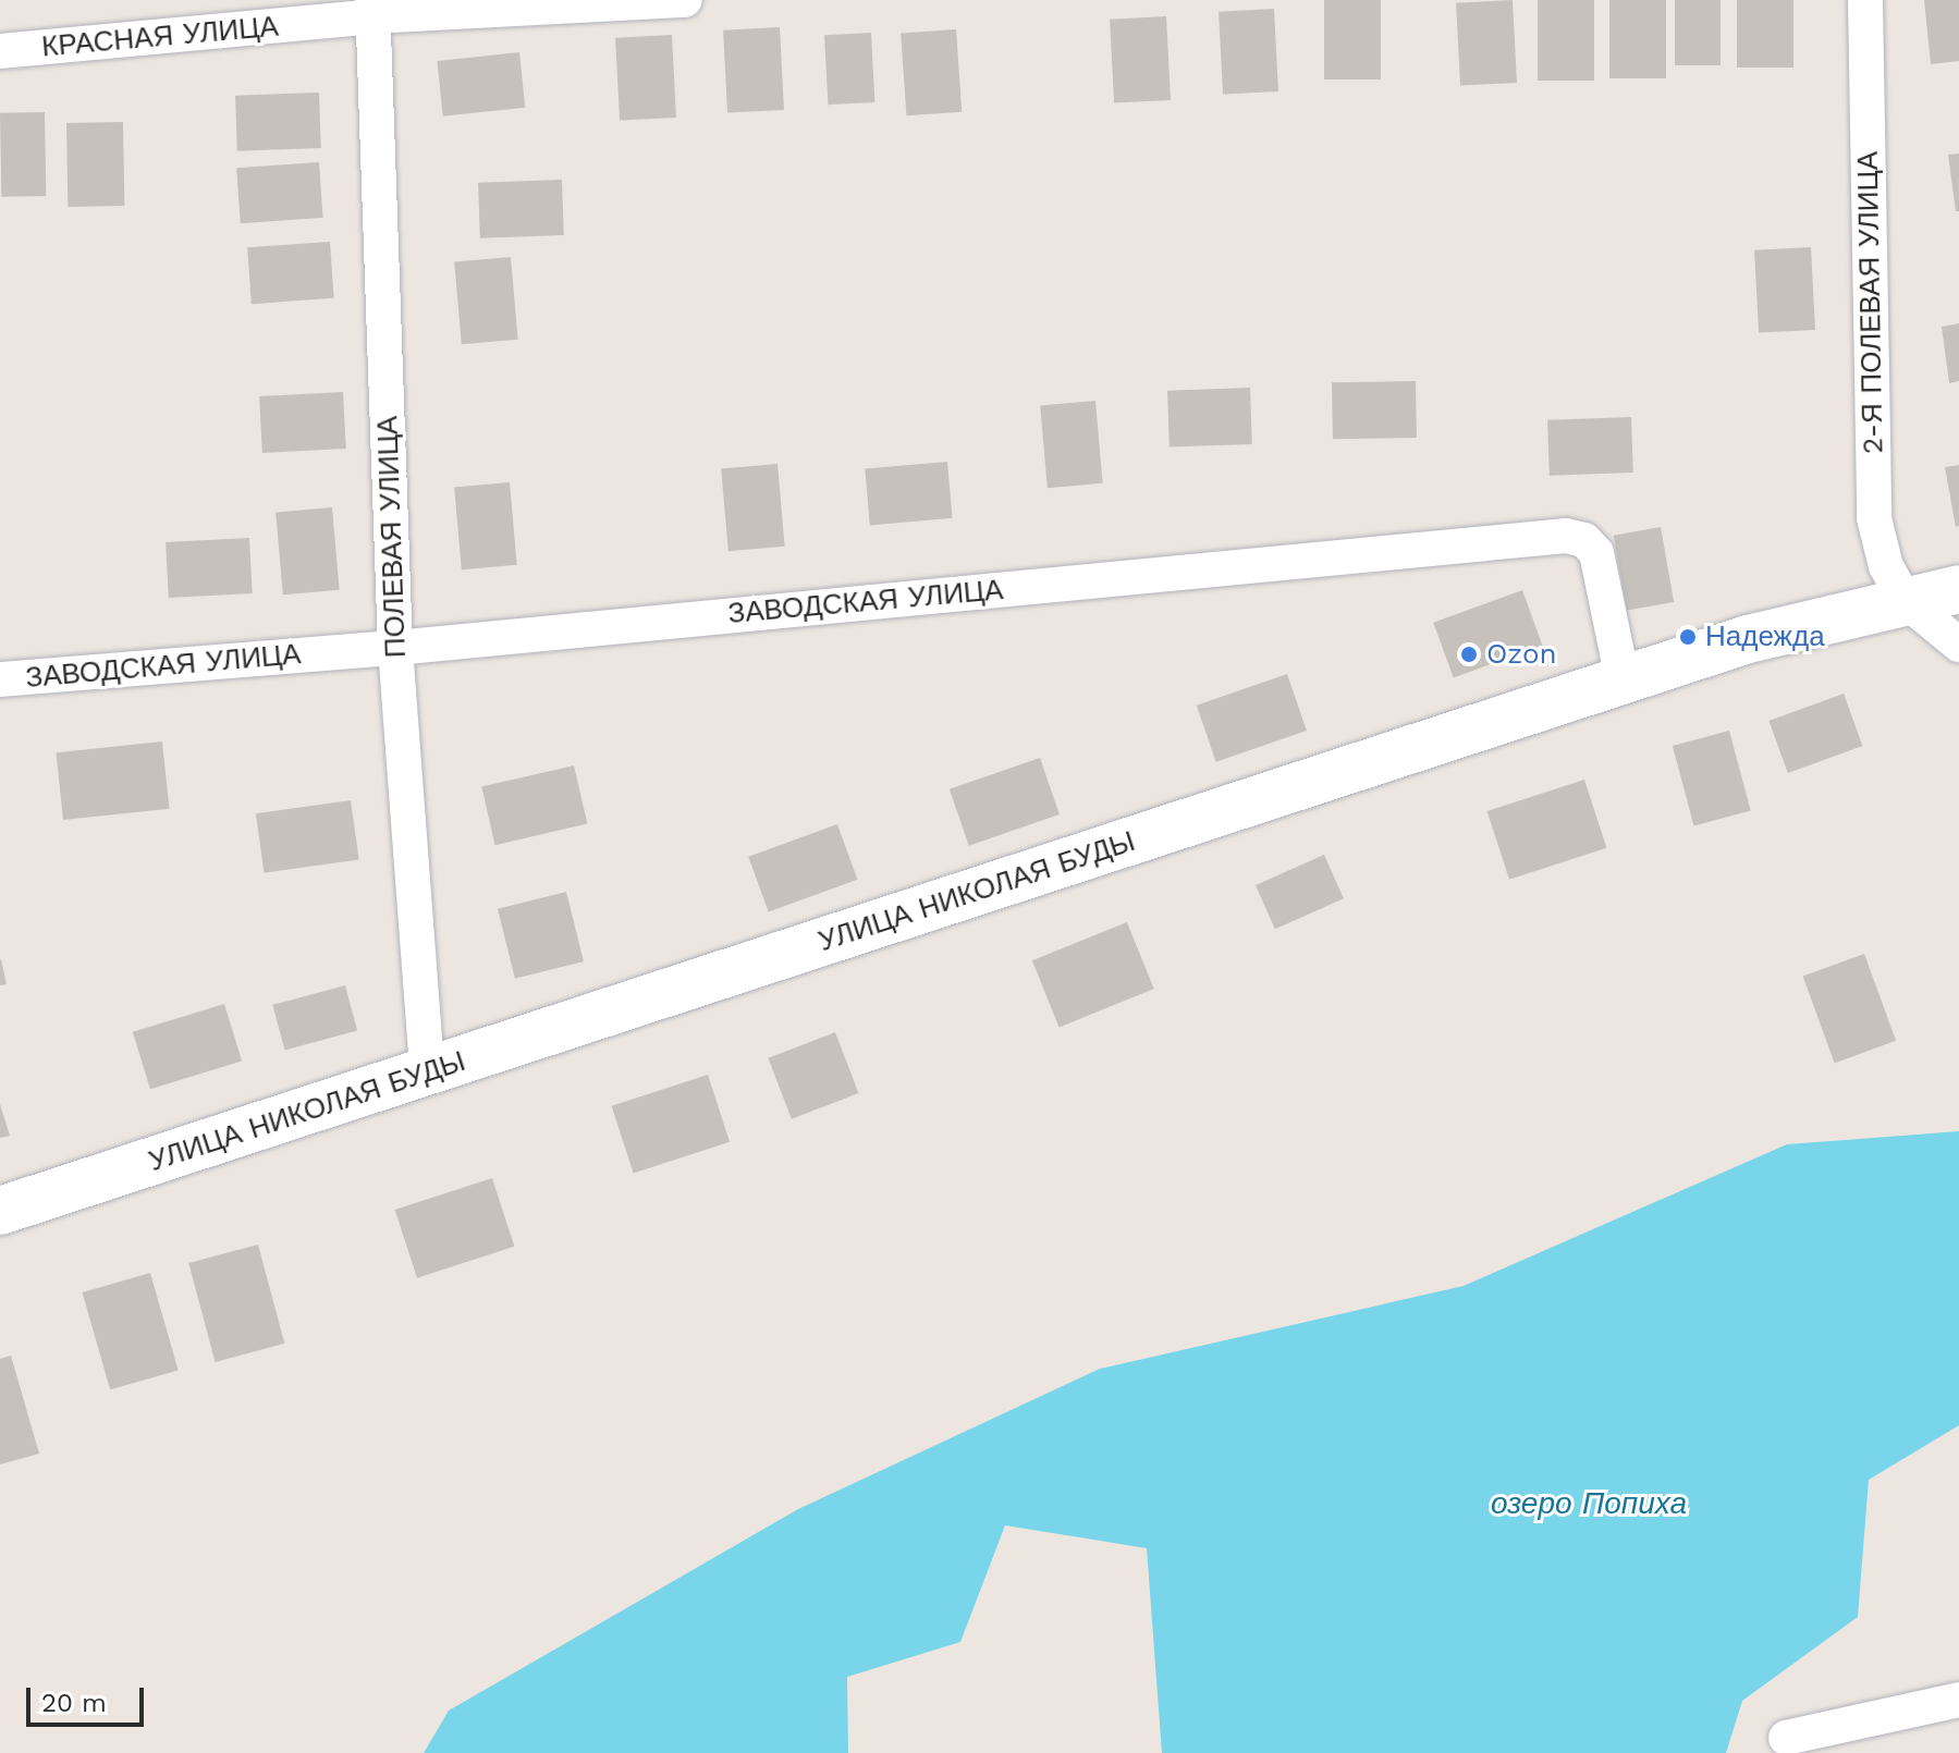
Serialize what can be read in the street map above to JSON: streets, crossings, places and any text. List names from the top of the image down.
{
  "streets": {
    "street": [
      "КРАСНАЯ УЛИЦА",
      "2-Я ПОЛЕВАЯ УЛИЦА",
      "ПОЛЕВАЯ УЛИЦА",
      "ЗАВОДСКАЯ УЛИЦА",
      "УЛИЦА НИКОЛАЯ БУДЫ"
    ]
  },
  "crossings": [
    ["КРАСНАЯ УЛИЦА", "ПОЛЕВАЯ УЛИЦА"],
    ["2-Я ПОЛЕВАЯ УЛИЦА", "УЛИЦА НИКОЛАЯ БУДЫ"],
    ["ПОЛЕВАЯ УЛИЦА", "ЗАВОДСКАЯ УЛИЦА"],
    ["ПОЛЕВАЯ УЛИЦА", "УЛИЦА НИКОЛАЯ БУДЫ"],
    ["ЗАВОДСКАЯ УЛИЦА", "УЛИЦА НИКОЛАЯ БУДЫ"]
  ],
  "water": ["озеро Попиха"],
  "places": ["Надежда", "Ozon"],
  "scale_bar": "20 m"
}
